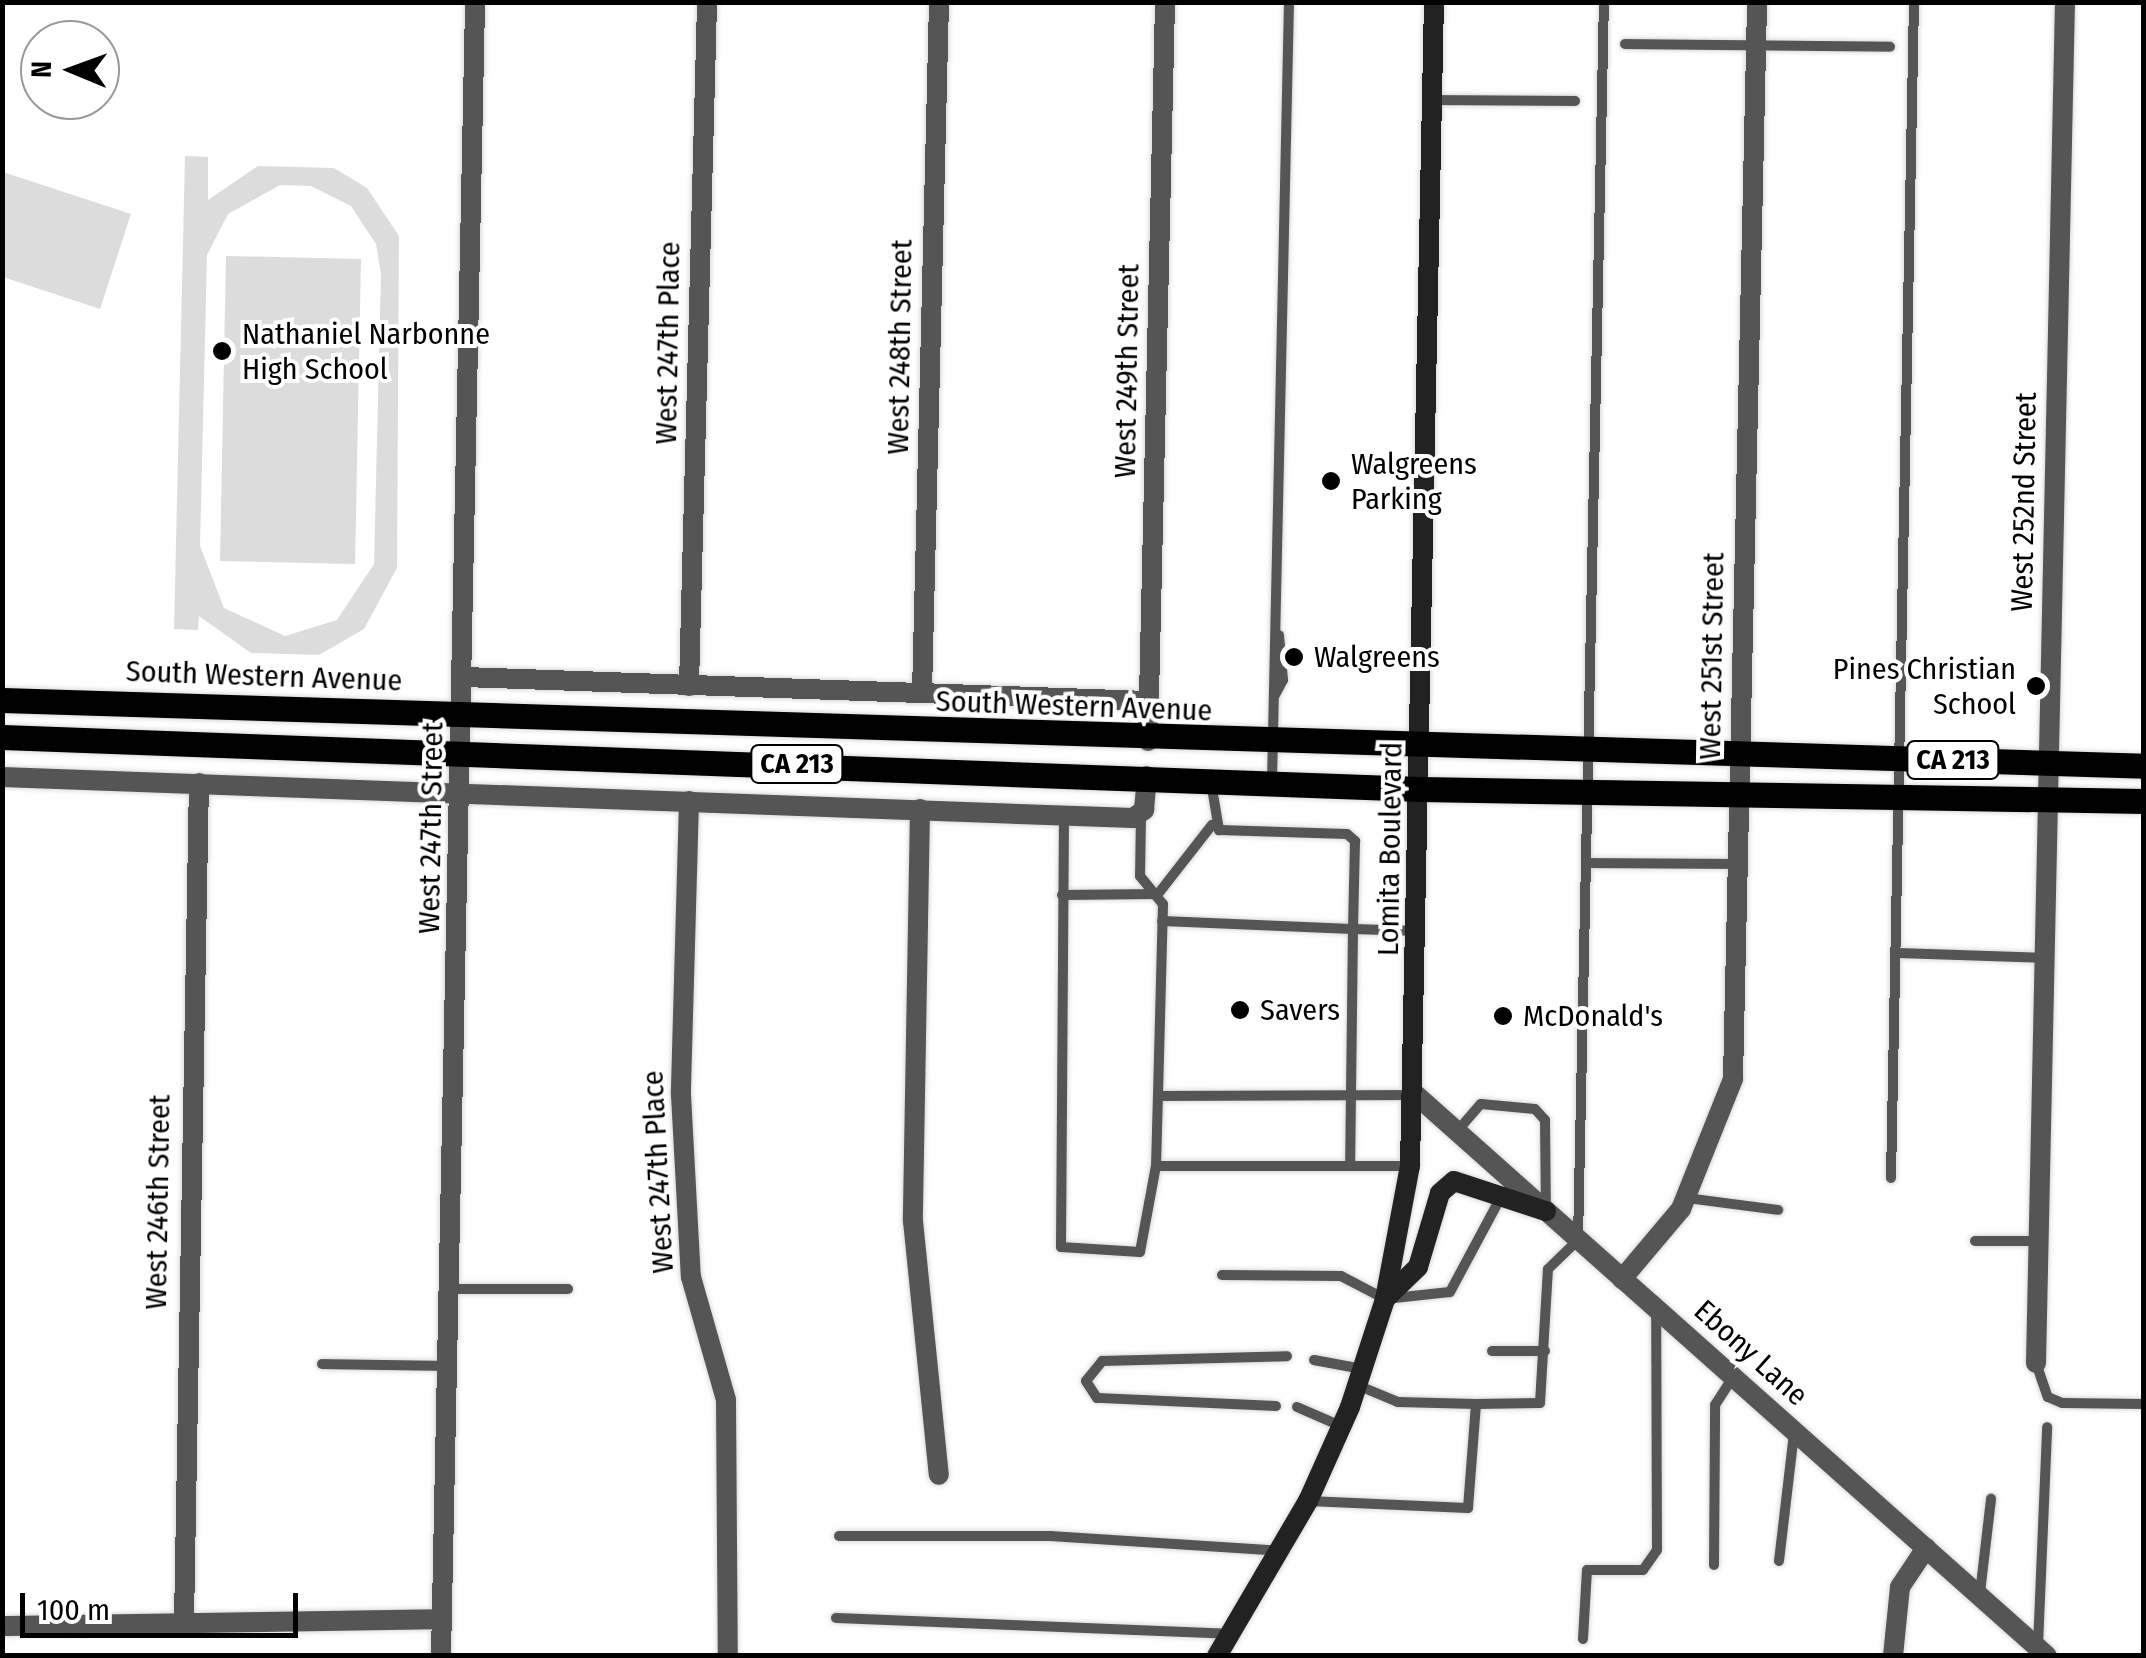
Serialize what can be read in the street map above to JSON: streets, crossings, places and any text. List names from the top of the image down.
{
  "streets": {
    "main road": ["South Western Avenue", "CA 213", "Lomita Boulevard"],
    "street": [
      "West 247th Place",
      "West 248th Street",
      "West 249th Street",
      "West 252nd Street",
      "West 251st Street",
      "West 247th Street",
      "West 246th Street",
      "Ebony Lane"
    ]
  },
  "crossings": [
    ["West 247th Place", "South Western Avenue"],
    ["West 248th Street", "South Western Avenue"],
    ["West 249th Street", "South Western Avenue"],
    ["West 252nd Street", "South Western Avenue"],
    ["West 252nd Street", "CA 213"],
    ["West 251st Street", "South Western Avenue"],
    ["West 251st Street", "CA 213"],
    ["West 251st Street", "Ebony Lane"],
    ["South Western Avenue", "West 247th Street"],
    ["South Western Avenue", "Lomita Boulevard"],
    ["CA 213", "West 247th Street"],
    ["CA 213", "Lomita Boulevard"],
    ["Lomita Boulevard", "Ebony Lane"]
  ],
  "places": [
    "Nathaniel Narbonne High School",
    "Walgreens Parking",
    "Walgreens",
    "Pines Christian School",
    "Savers",
    "McDonald's"
  ],
  "scale_bar": "100 m",
  "north": "left"
}
